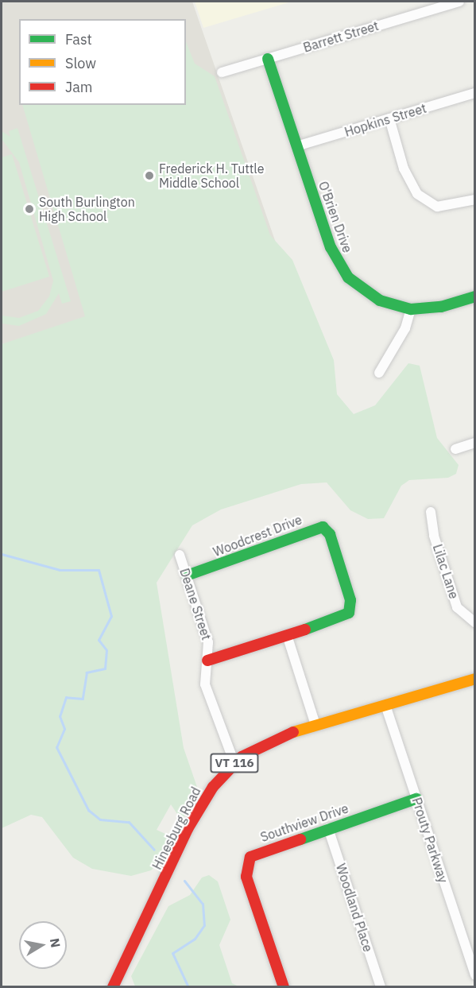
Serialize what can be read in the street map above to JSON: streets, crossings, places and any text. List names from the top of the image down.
{
  "streets": {
    "street": [
      "Barrett Street",
      "Hopkins Street",
      "O'Brien Drive",
      "Woodcrest Drive",
      "Lilac Lane",
      "Deane Street",
      "VT 116",
      "Southview Drive",
      "Hinesburg Road",
      "Prouty Parkway",
      "Woodland Place"
    ]
  },
  "crossings": [
    ["Barrett Street", "O'Brien Drive"],
    ["Hopkins Street", "O'Brien Drive"],
    ["Woodcrest Drive", "Deane Street"],
    ["Deane Street", "Hinesburg Road"],
    ["Southview Drive", "Prouty Parkway"],
    ["Southview Drive", "Woodland Place"],
    ["Hinesburg Road", "Prouty Parkway"]
  ],
  "places": ["Frederick H. Tuttle Middle School", "South Burlington High School"],
  "legend": ["Fast", "Slow", "Jam"],
  "north": "right"
}
